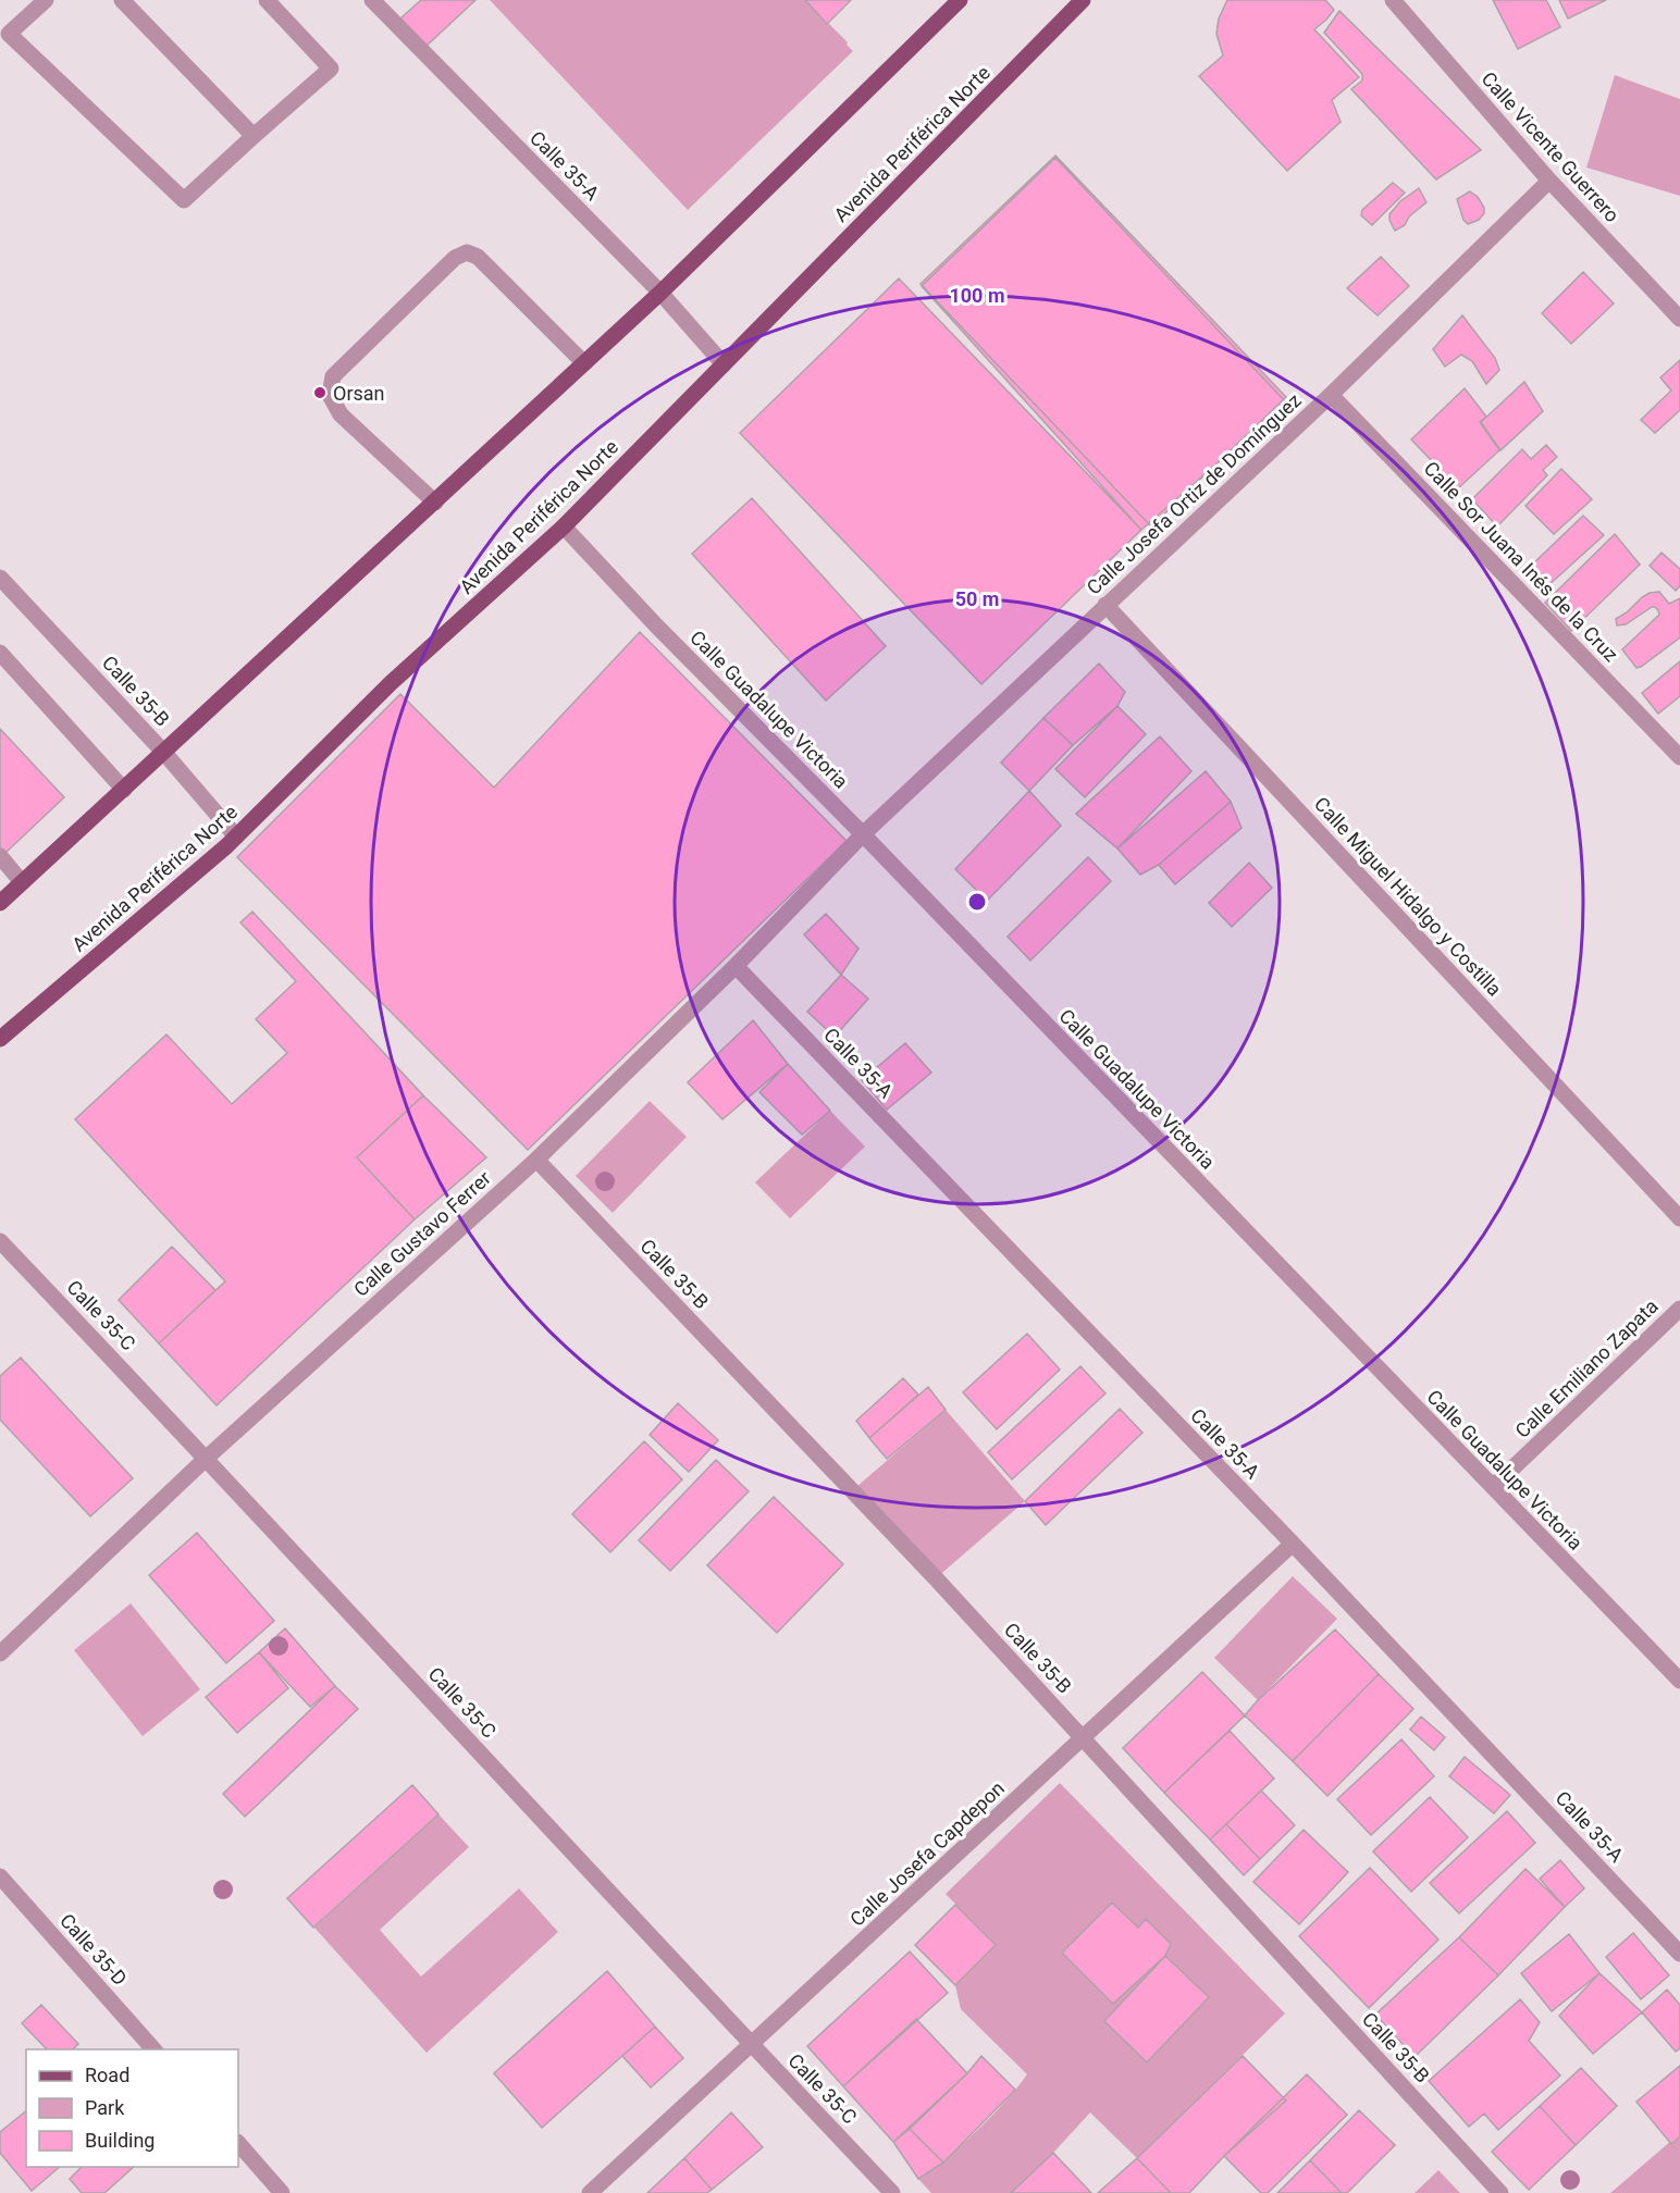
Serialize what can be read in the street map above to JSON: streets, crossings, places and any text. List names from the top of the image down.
{
  "streets": {
    "main road": ["Avenida Periférica Norte"],
    "street": [
      "Calle Vicente Guerrero",
      "Calle 35-A",
      "Calle Josefa Ortiz de Domínguez",
      "Calle Sor Juana Inés de la Cruz",
      "Calle 35-B",
      "Calle Guadalupe Victoria",
      "Calle Miguel Hidalgo y Costilla",
      "Calle Gustavo Ferrer",
      "Calle 35-C",
      "Calle Emiliano Zapata",
      "Calle Josefa Capdepon",
      "Calle 35-D"
    ]
  },
  "crossings": [
    ["Avenida Periférica Norte", "Calle 35-A"],
    ["Avenida Periférica Norte", "Calle 35-B"],
    ["Avenida Periférica Norte", "Calle Guadalupe Victoria"],
    ["Calle Vicente Guerrero", "Calle Josefa Ortiz de Domínguez"],
    ["Calle 35-A", "Calle Gustavo Ferrer"],
    ["Calle 35-A", "Calle Josefa Capdepon"],
    ["Calle Josefa Ortiz de Domínguez", "Calle Sor Juana Inés de la Cruz"],
    ["Calle Josefa Ortiz de Domínguez", "Calle Guadalupe Victoria"],
    ["Calle Josefa Ortiz de Domínguez", "Calle Miguel Hidalgo y Costilla"],
    ["Calle Josefa Ortiz de Domínguez", "Calle Gustavo Ferrer"],
    ["Calle 35-B", "Calle Gustavo Ferrer"],
    ["Calle 35-B", "Calle Josefa Capdepon"],
    ["Calle Guadalupe Victoria", "Calle Gustavo Ferrer"],
    ["Calle Guadalupe Victoria", "Calle Emiliano Zapata"],
    ["Calle Gustavo Ferrer", "Calle 35-C"],
    ["Calle 35-C", "Calle Josefa Capdepon"]
  ],
  "places": ["Orsan"],
  "legend": ["Road", "Park", "Building"],
  "rings": ["100 m", "50 m"]
}
